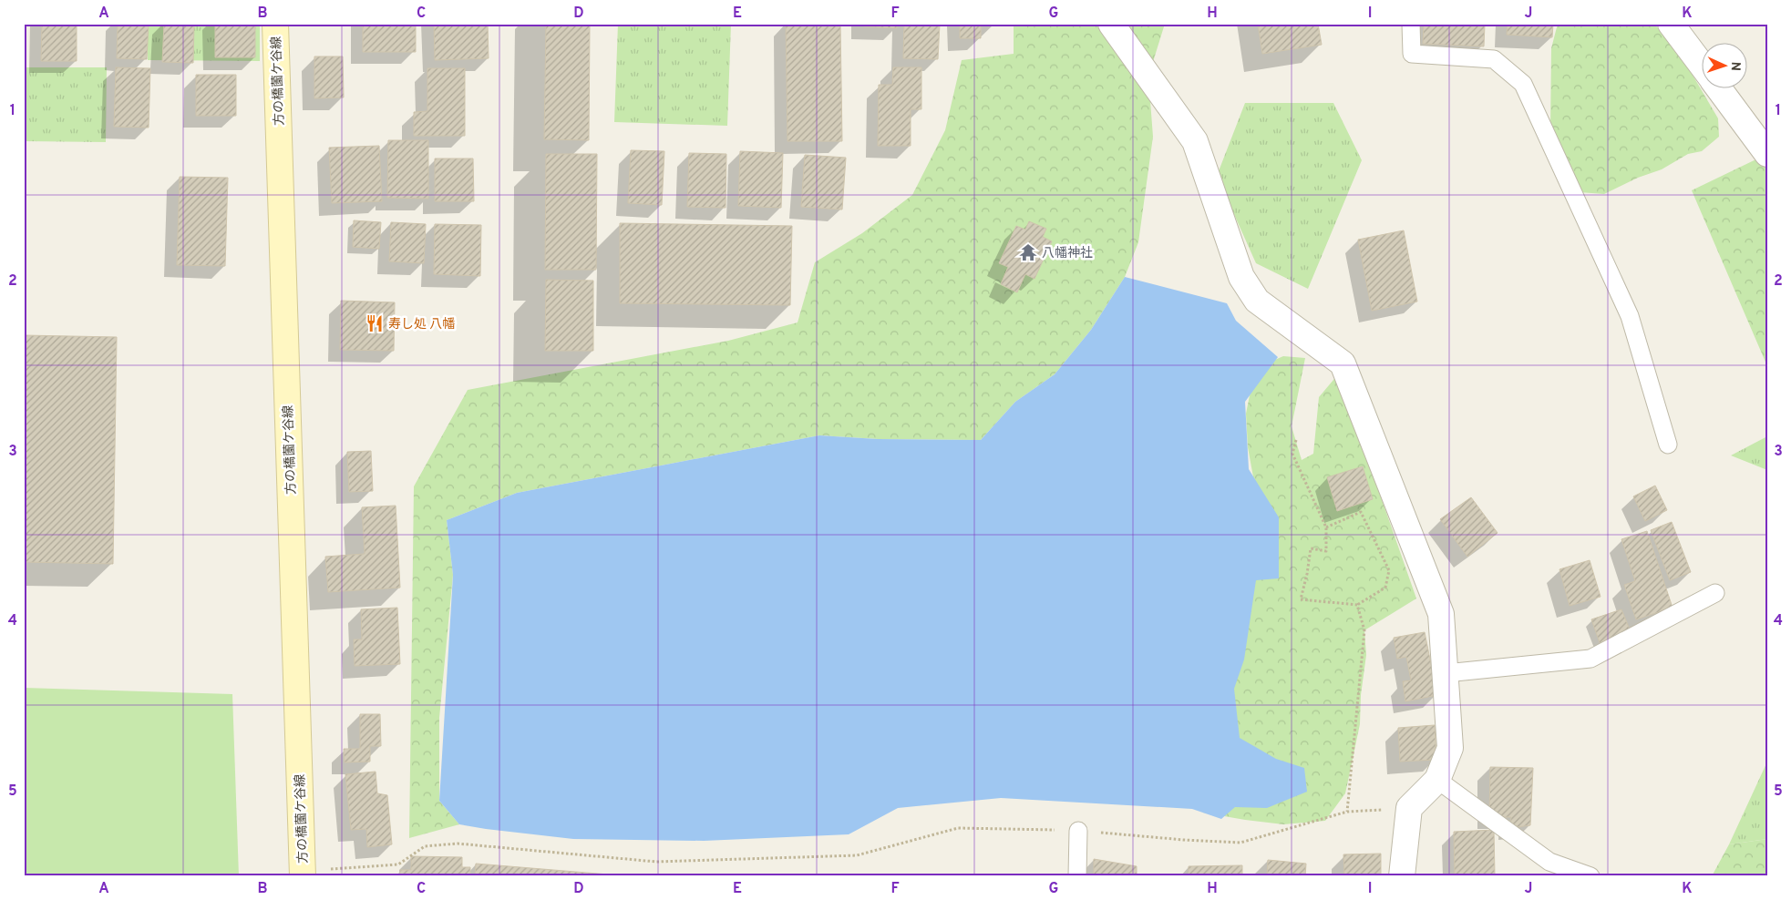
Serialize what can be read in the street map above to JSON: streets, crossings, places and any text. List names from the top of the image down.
{
  "streets": {
    "main road": ["方の橋薗ケ谷線"]
  },
  "places": {
    "temple": ["八幡神社"],
    "restaurant": ["寿し処 八幡"]
  },
  "north": "right",
  "grid": {
    "columns": [
      "A",
      "B",
      "C",
      "D",
      "E",
      "F",
      "G",
      "H",
      "I",
      "J",
      "K"
    ],
    "rows": [
      "1",
      "2",
      "3",
      "4",
      "5"
    ]
  }
}
